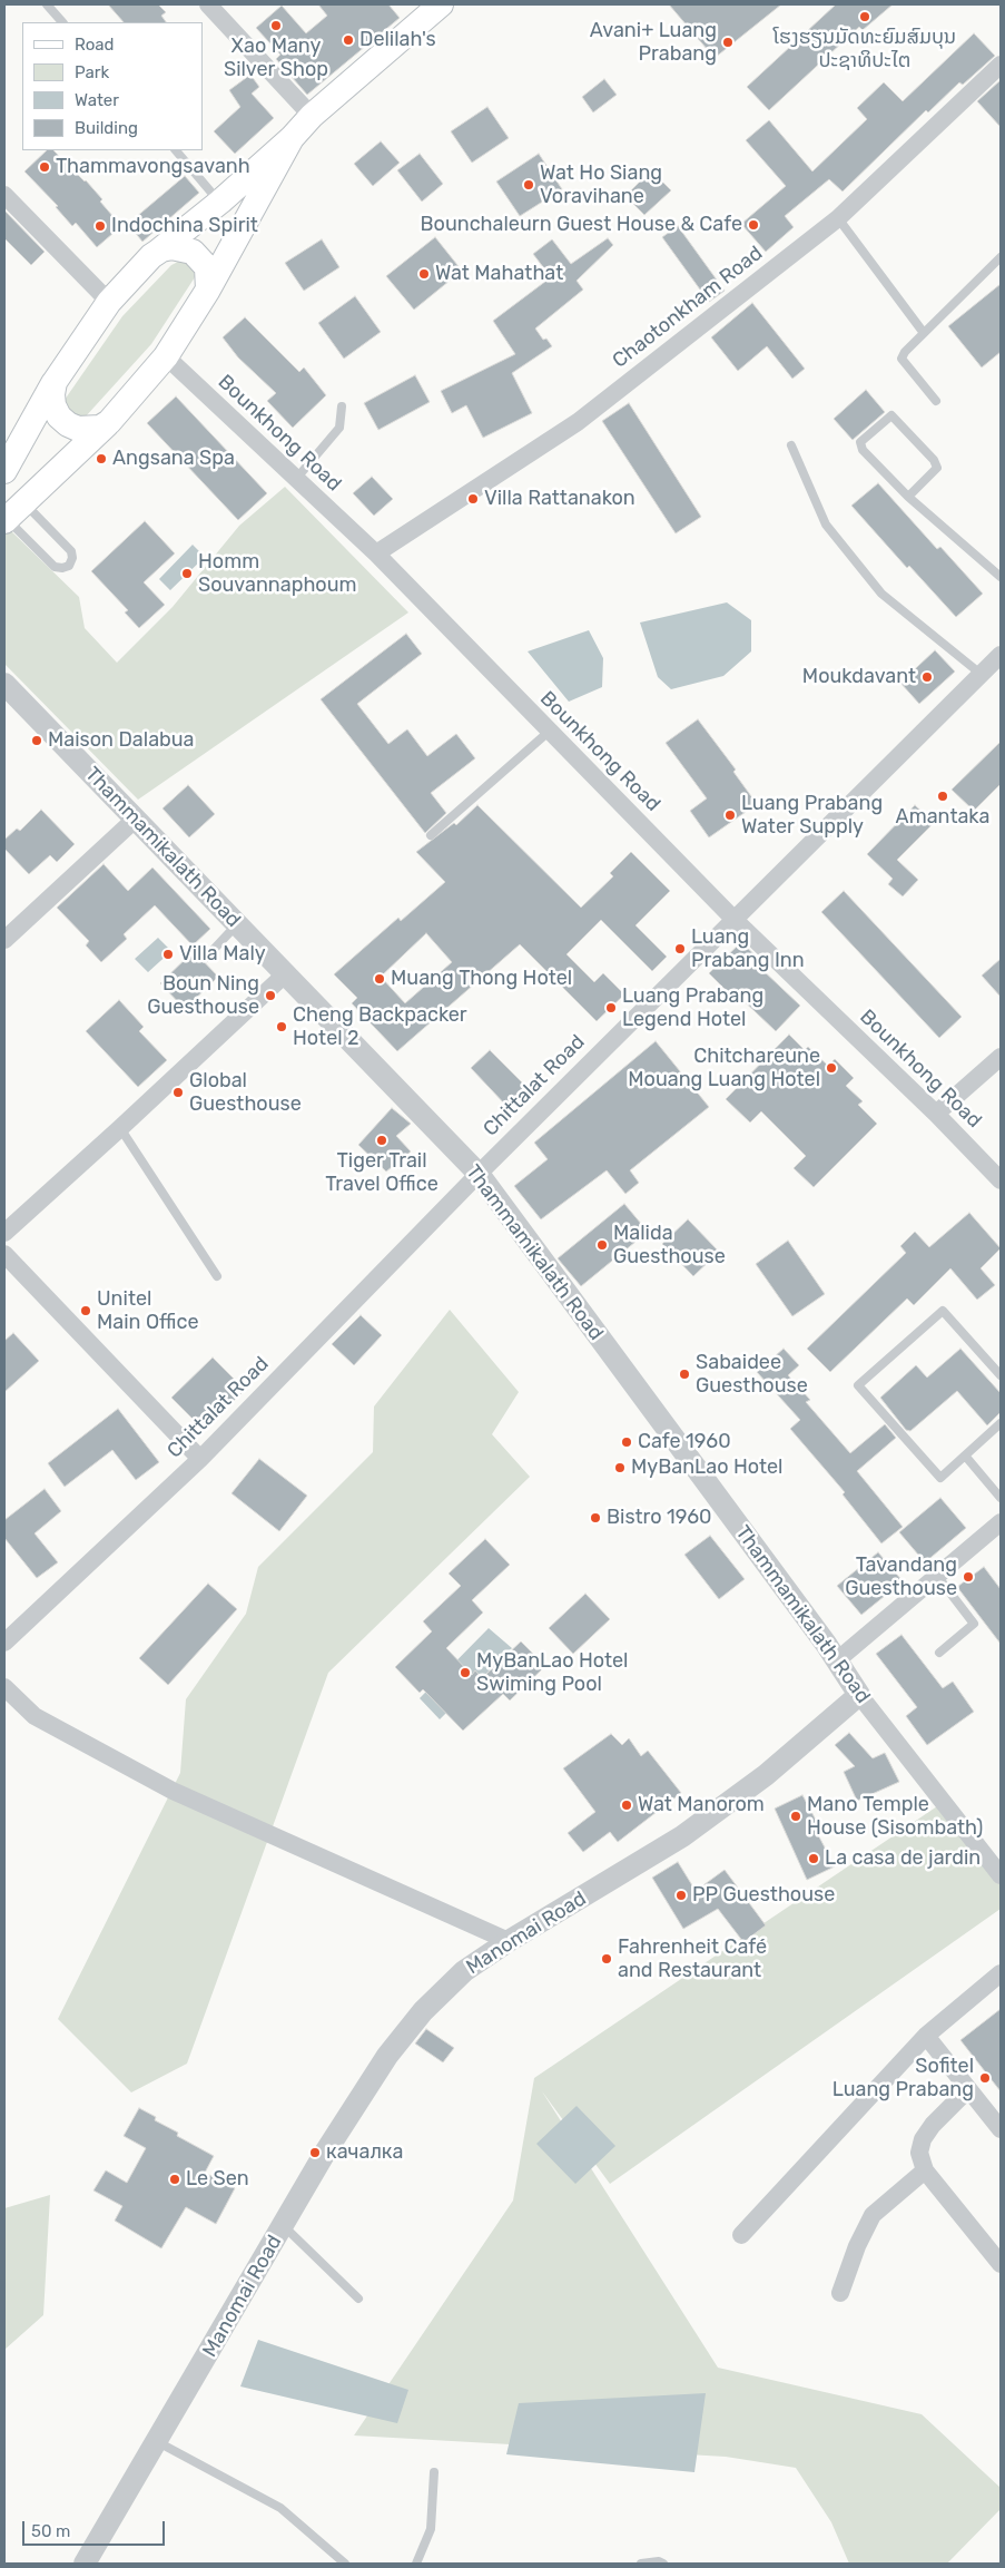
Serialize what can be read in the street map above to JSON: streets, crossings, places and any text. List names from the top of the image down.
{
  "streets": {
    "street": [
      "Chaotonkham Road",
      "Bounkhong Road",
      "Thammamikalath Road",
      "Chittalat Road",
      "Manomai Road"
    ]
  },
  "crossings": [
    ["Chaotonkham Road", "Bounkhong Road"],
    ["Bounkhong Road", "Chittalat Road"],
    ["Thammamikalath Road", "Chittalat Road"],
    ["Thammamikalath Road", "Manomai Road"]
  ],
  "places": [
    "ໂຮງຮຽນມັດທະຍົມສົມບຸນ ປະຊາທິປະໄຕ",
    "Xao Many Silver Shop",
    "Delilah's",
    "Avani+ Luang Prabang",
    "Thammavongsavanh",
    "Wat Ho Siang Voravihane",
    "Bounchaleurn Guest House & Cafe",
    "Indochina Spirit",
    "Wat Mahathat",
    "Angsana Spa",
    "Villa Rattanakon",
    "Homm Souvannaphoum",
    "Moukdavant",
    "Maison Dalabua",
    "Amantaka",
    "Luang Prabang Water Supply",
    "Luang Prabang Inn",
    "Villa Maly",
    "Muang Thong Hotel",
    "Boun Ning Guesthouse",
    "Luang Prabang Legend Hotel",
    "Cheng Backpacker Hotel 2",
    "Chitchareune Mouang Luang Hotel",
    "Global Guesthouse",
    "Tiger Trail Travel Office",
    "Malida Guesthouse",
    "Unitel Main Office",
    "Sabaidee Guesthouse",
    "Cafe 1960",
    "MyBanLao Hotel",
    "Bistro 1960",
    "Tavandang Guesthouse",
    "MyBanLao Hotel Swiming Pool",
    "Wat Manorom",
    "Mano Temple House (Sisombath)",
    "La casa de jardin",
    "PP Guesthouse",
    "Fahrenheit Café and Restaurant",
    "Sofitel Luang Prabang",
    "качалка",
    "Le Sen"
  ],
  "legend": [
    "Road",
    "Park",
    "Water",
    "Building"
  ],
  "scale_bar": "50 m"
}
